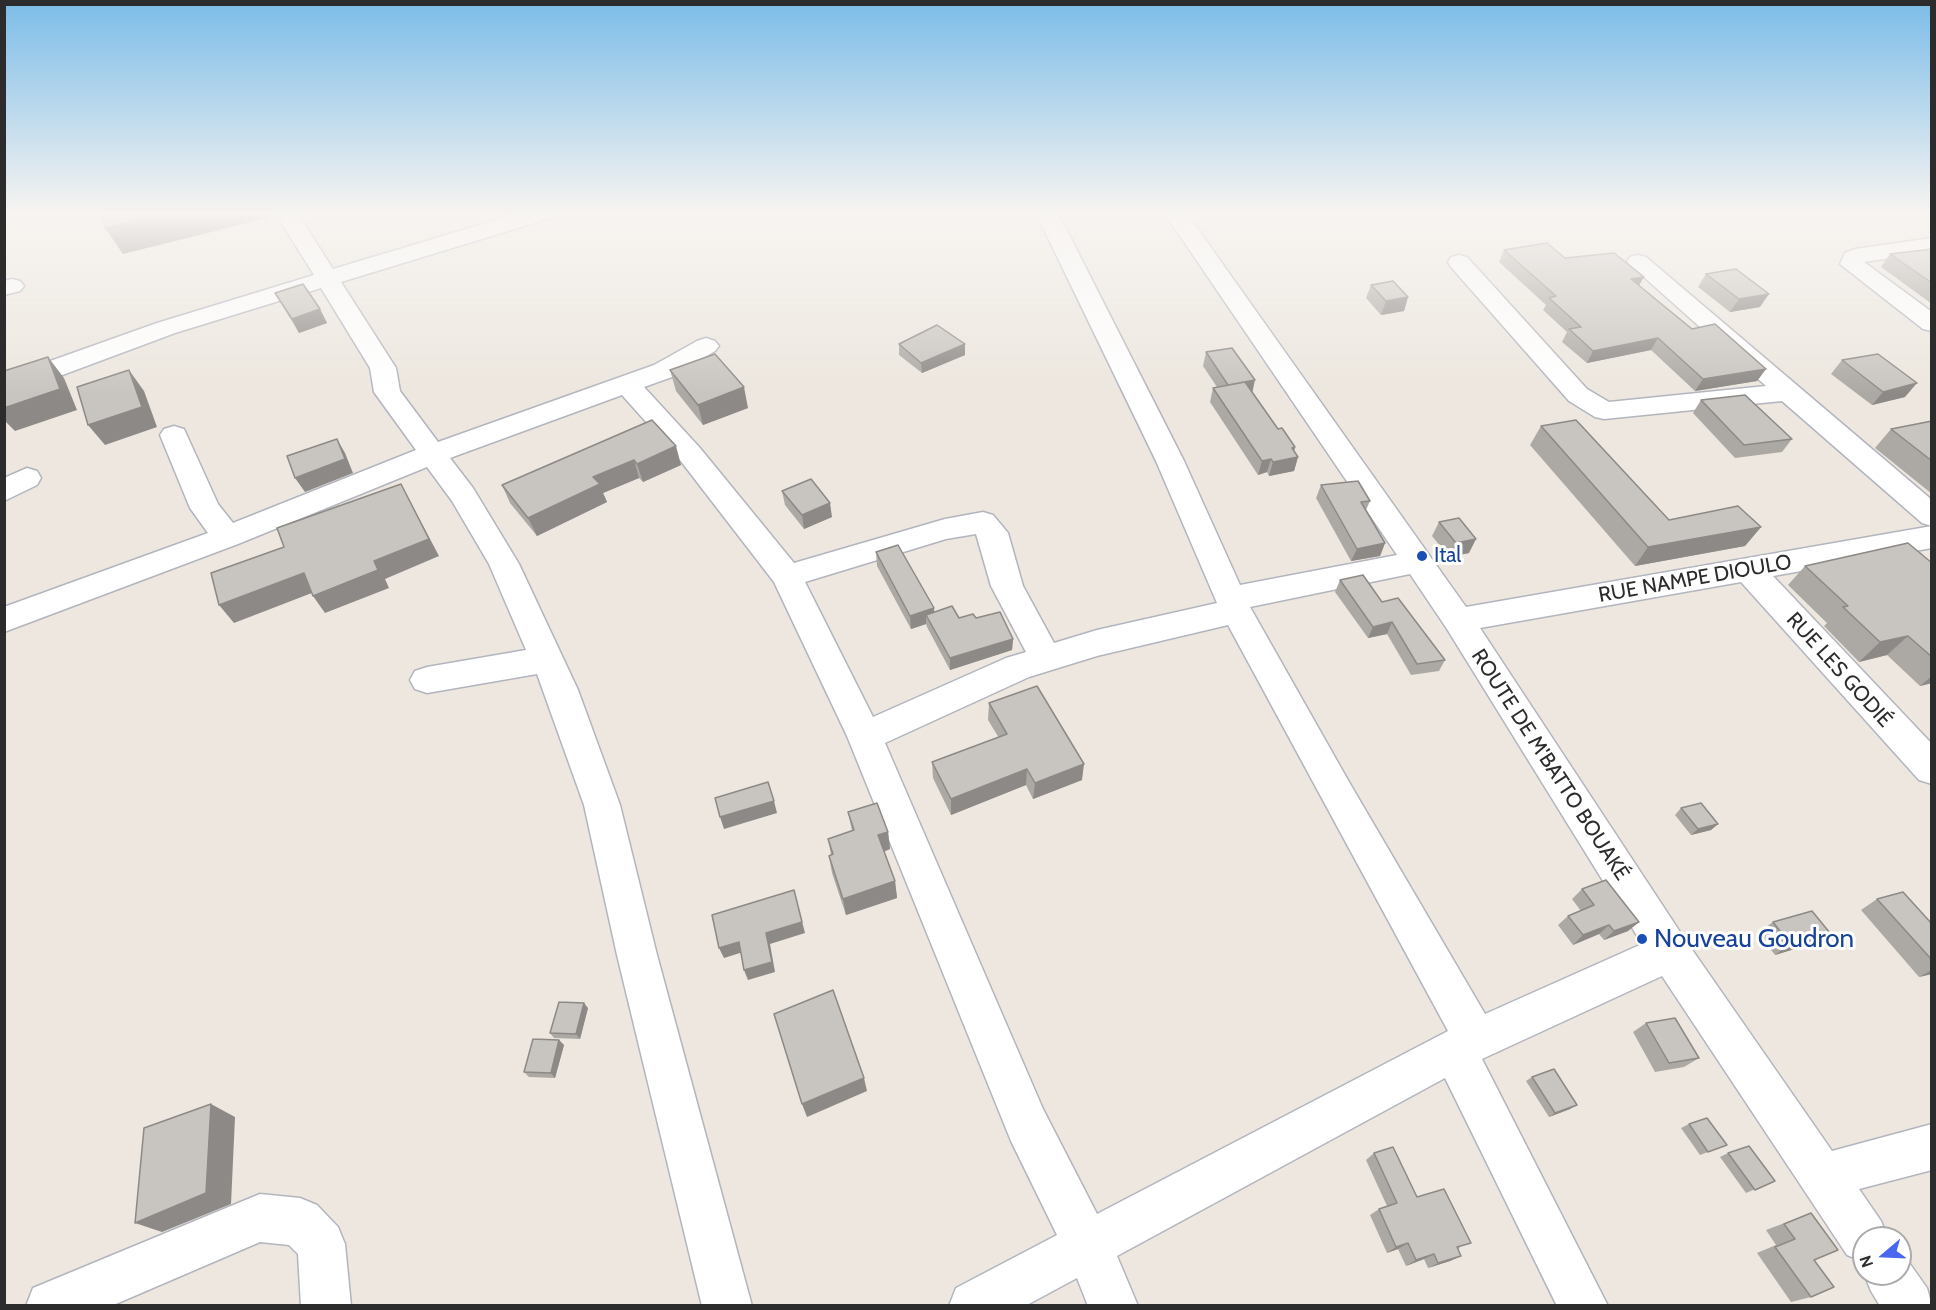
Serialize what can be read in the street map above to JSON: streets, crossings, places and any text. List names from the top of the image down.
{
  "streets": {
    "street": ["RUE NAMPE DIOULO", "RUE LES GODIÉ", "ROUTE DE M'BATTO BOUAKÉ"]
  },
  "crossings": [
    ["RUE NAMPE DIOULO", "RUE LES GODIÉ"],
    ["RUE NAMPE DIOULO", "ROUTE DE M'BATTO BOUAKÉ"]
  ],
  "places": ["Ital", "Nouveau Goudron"],
  "north": "left"
}
